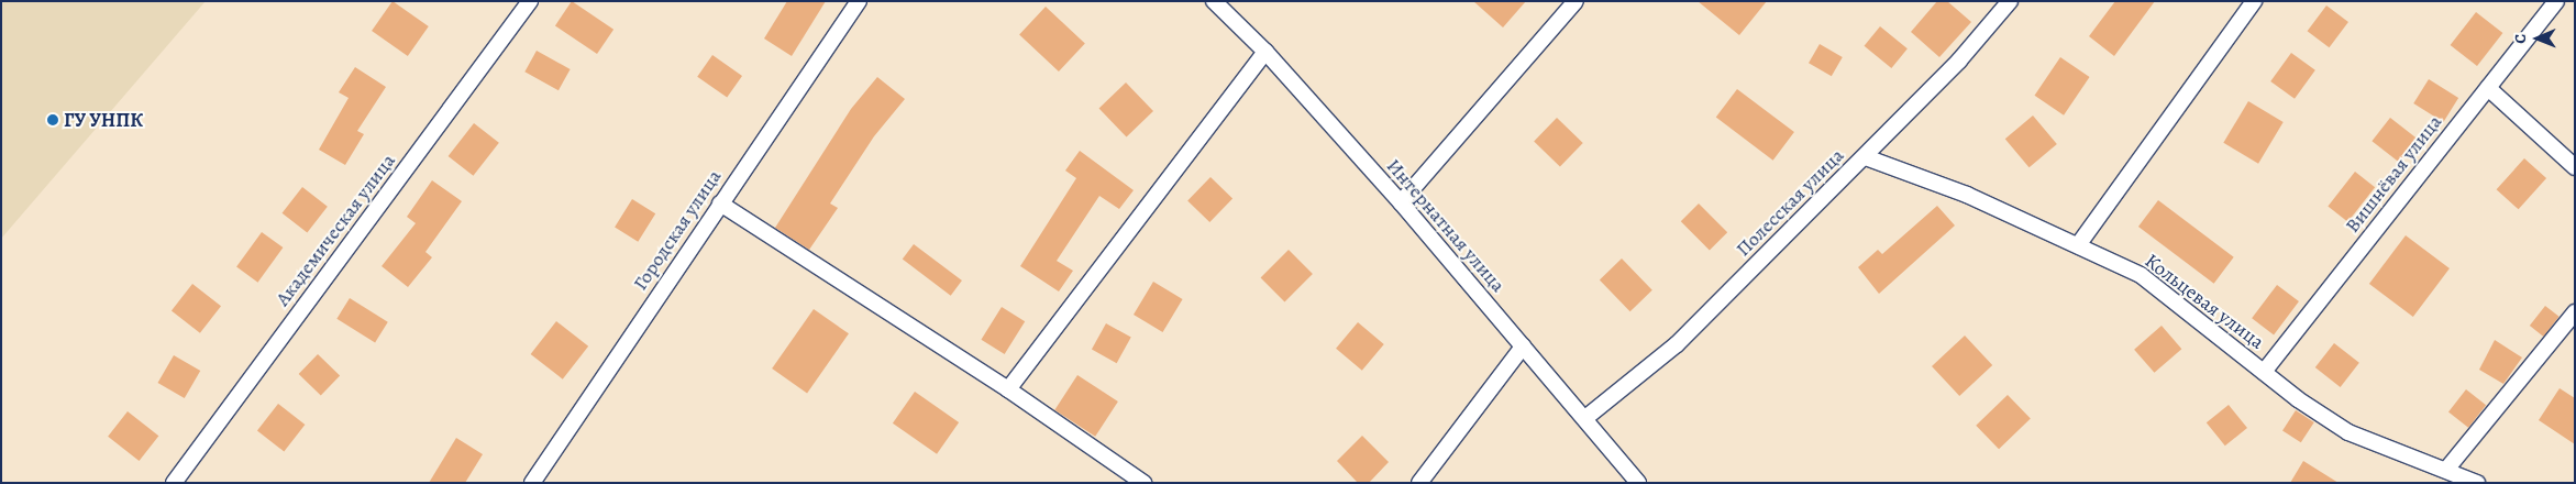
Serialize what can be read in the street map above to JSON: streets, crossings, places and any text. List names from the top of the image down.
{
  "streets": {
    "street": [
      "Вишнёвая улица",
      "Полесская улица",
      "Интернатная улица",
      "Академическая улица",
      "Городская улица",
      "Кольцевая улица"
    ]
  },
  "crossings": [
    ["Вишнёвая улица", "Кольцевая улица"],
    ["Полесская улица", "Интернатная улица"],
    ["Полесская улица", "Кольцевая улица"]
  ],
  "places": ["ГУ УНПК"],
  "north": "left"
}
